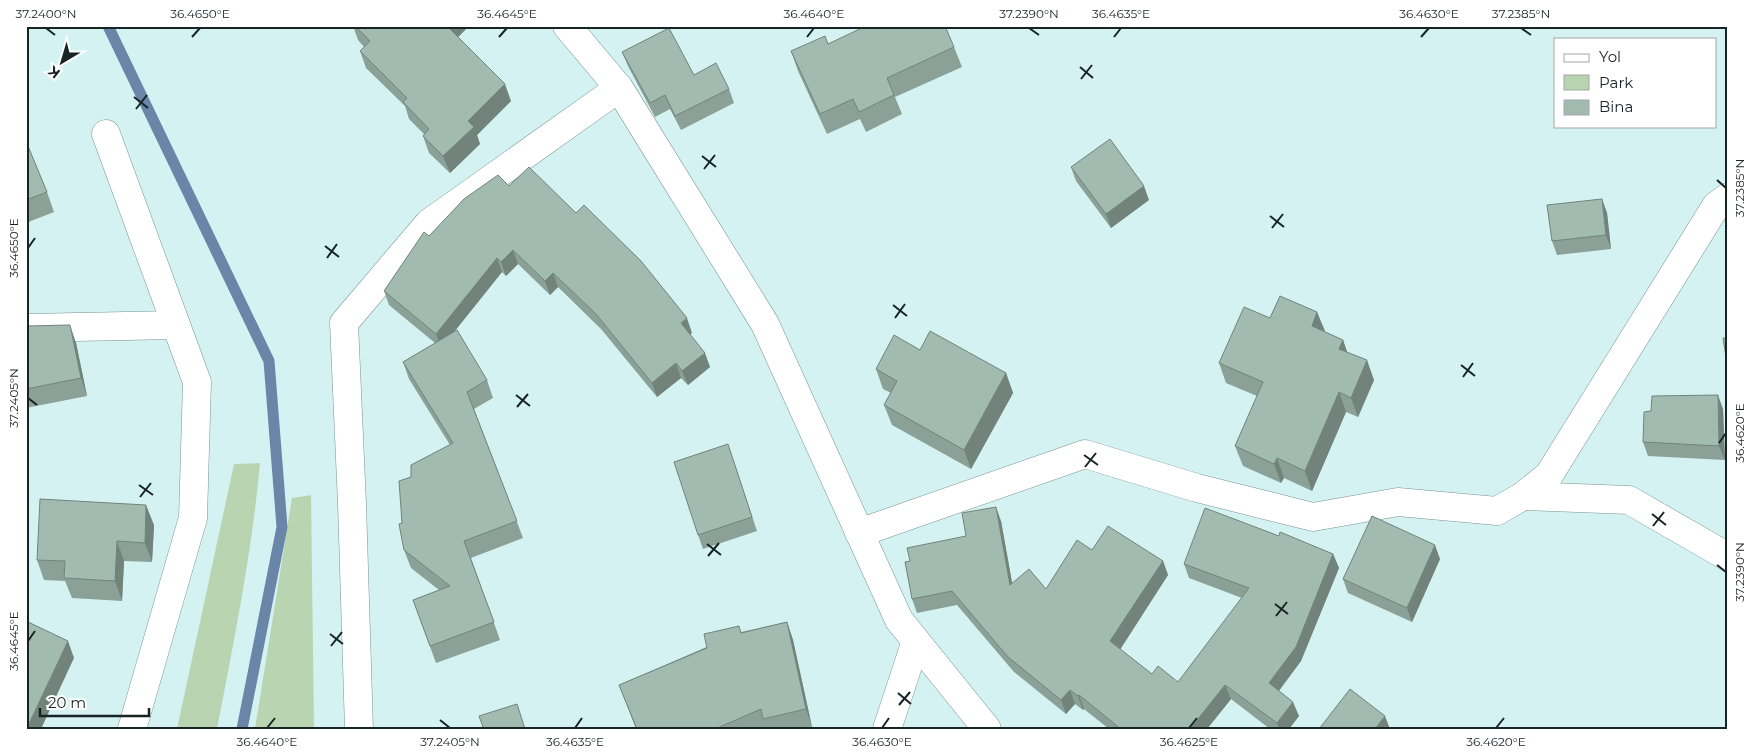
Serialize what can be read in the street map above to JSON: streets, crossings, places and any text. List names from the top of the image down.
{
  "legend": ["Yol", "Park", "Bina"],
  "scale_bar": "20 m",
  "north": "bottom left",
  "coordinates": [
    "37.2400°N",
    "36.4650°E",
    "36.4645°E",
    "36.4640°E",
    "37.2390°N",
    "36.4635°E",
    "36.4630°E",
    "37.2385°N",
    "37.2405°N",
    "36.4620°E",
    "36.4625°E"
  ]
}
